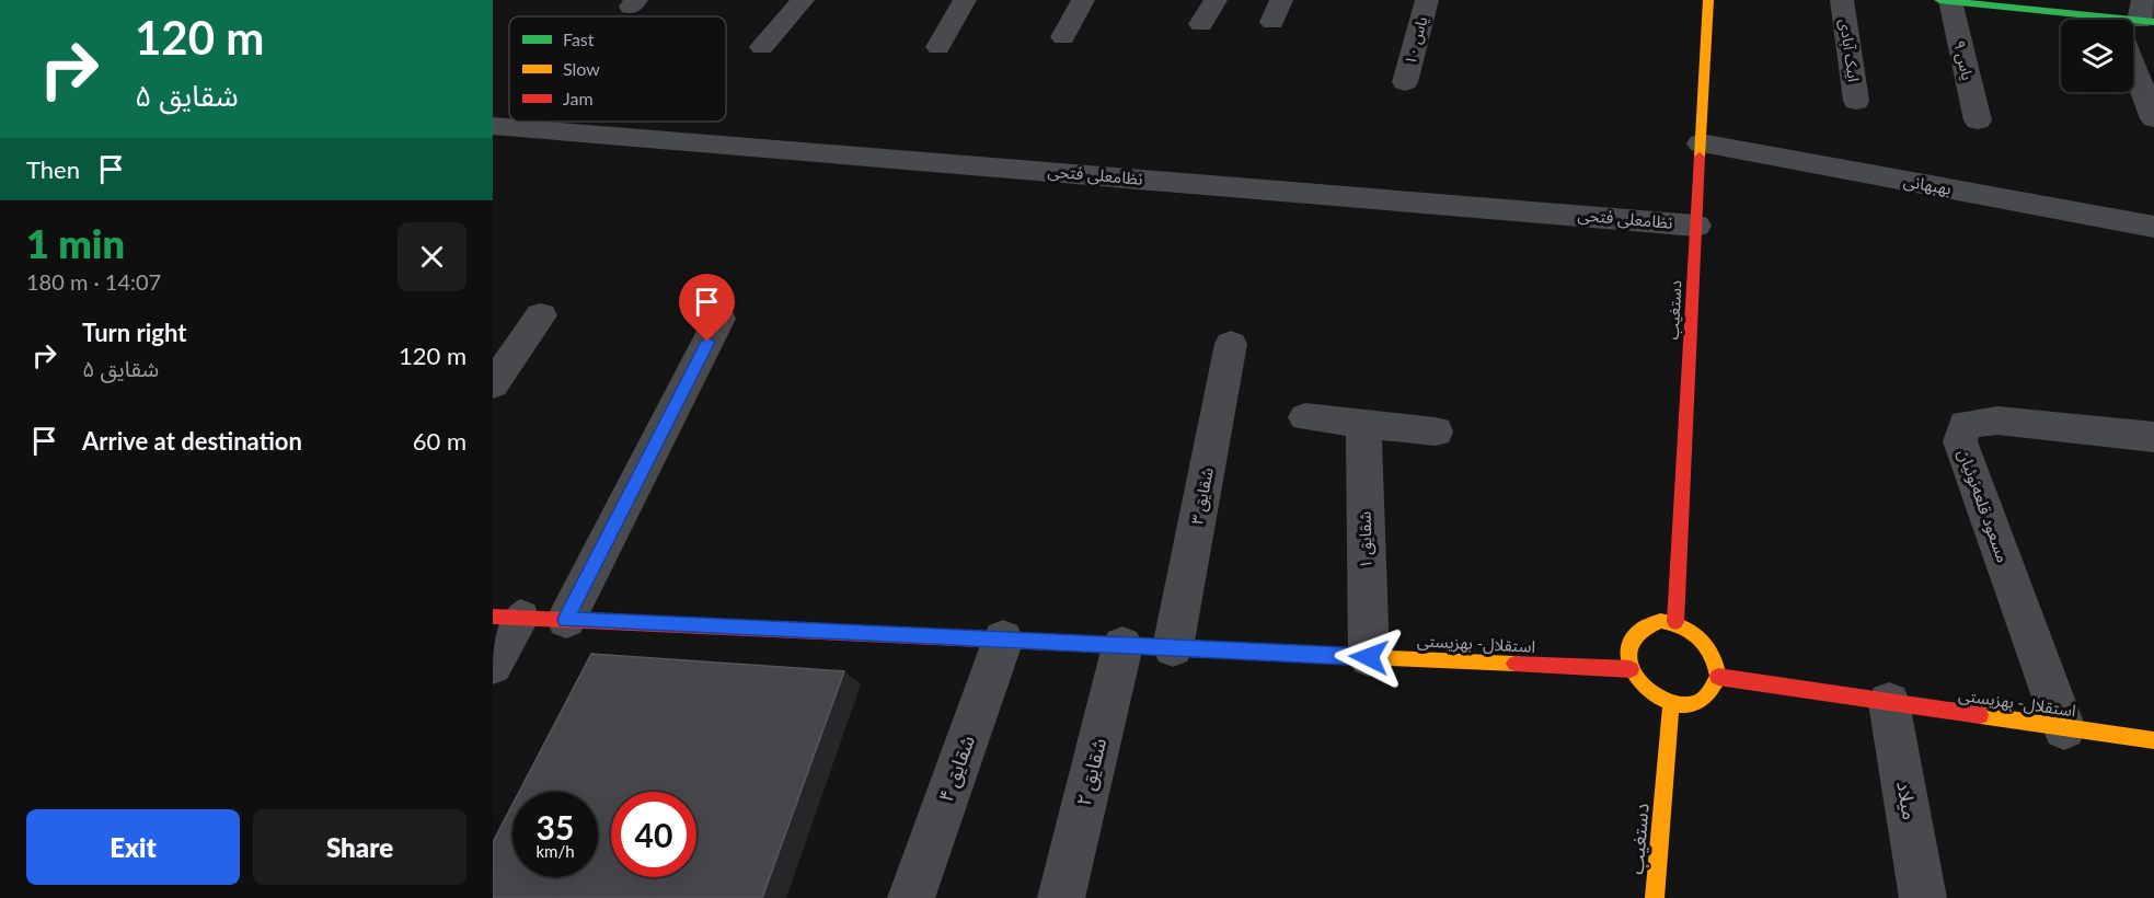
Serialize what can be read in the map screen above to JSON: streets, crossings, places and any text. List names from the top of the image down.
{
  "streets": {
    "street": [
      "یاس ۱۰",
      "ایبک آبادی",
      "یاس ۹",
      "نظامعلی فتحی",
      "بهبهانی",
      "دستغیب",
      "شقایق ۳",
      "مسعود قلعه‌نوئیان",
      "شقایق ۱",
      "استقلال- بهزیستی",
      "شقایق ۴",
      "شقایق ۲",
      "میلاد"
    ]
  },
  "crossings": [
    ["نظامعلی فتحی", "دستغیب"],
    ["بهبهانی", "دستغیب"],
    ["دستغیب", "استقلال- بهزیستی"],
    ["شقایق ۳", "استقلال- بهزیستی"],
    ["مسعود قلعه‌نوئیان", "استقلال- بهزیستی"],
    ["شقایق ۱", "استقلال- بهزیستی"],
    ["استقلال- بهزیستی", "شقایق ۴"],
    ["استقلال- بهزیستی", "شقایق ۲"],
    ["استقلال- بهزیستی", "میلاد"]
  ],
  "legend": ["Fast", "Slow", "Jam"],
  "page": {
    "turn": ["120 m", "شقایق ۵"],
    "then": "Then",
    "heading": ["1 min", "180 m · 14:07"],
    "list": [
      {
        "name": "Turn right",
        "note": "شقایق ۵",
        "value": "120 m"
      },
      {
        "name": "Arrive at destination",
        "value": "60 m"
      }
    ],
    "speed": "35 km/h",
    "limit": "40",
    "buttons": ["Exit", "Share"]
  }
}
